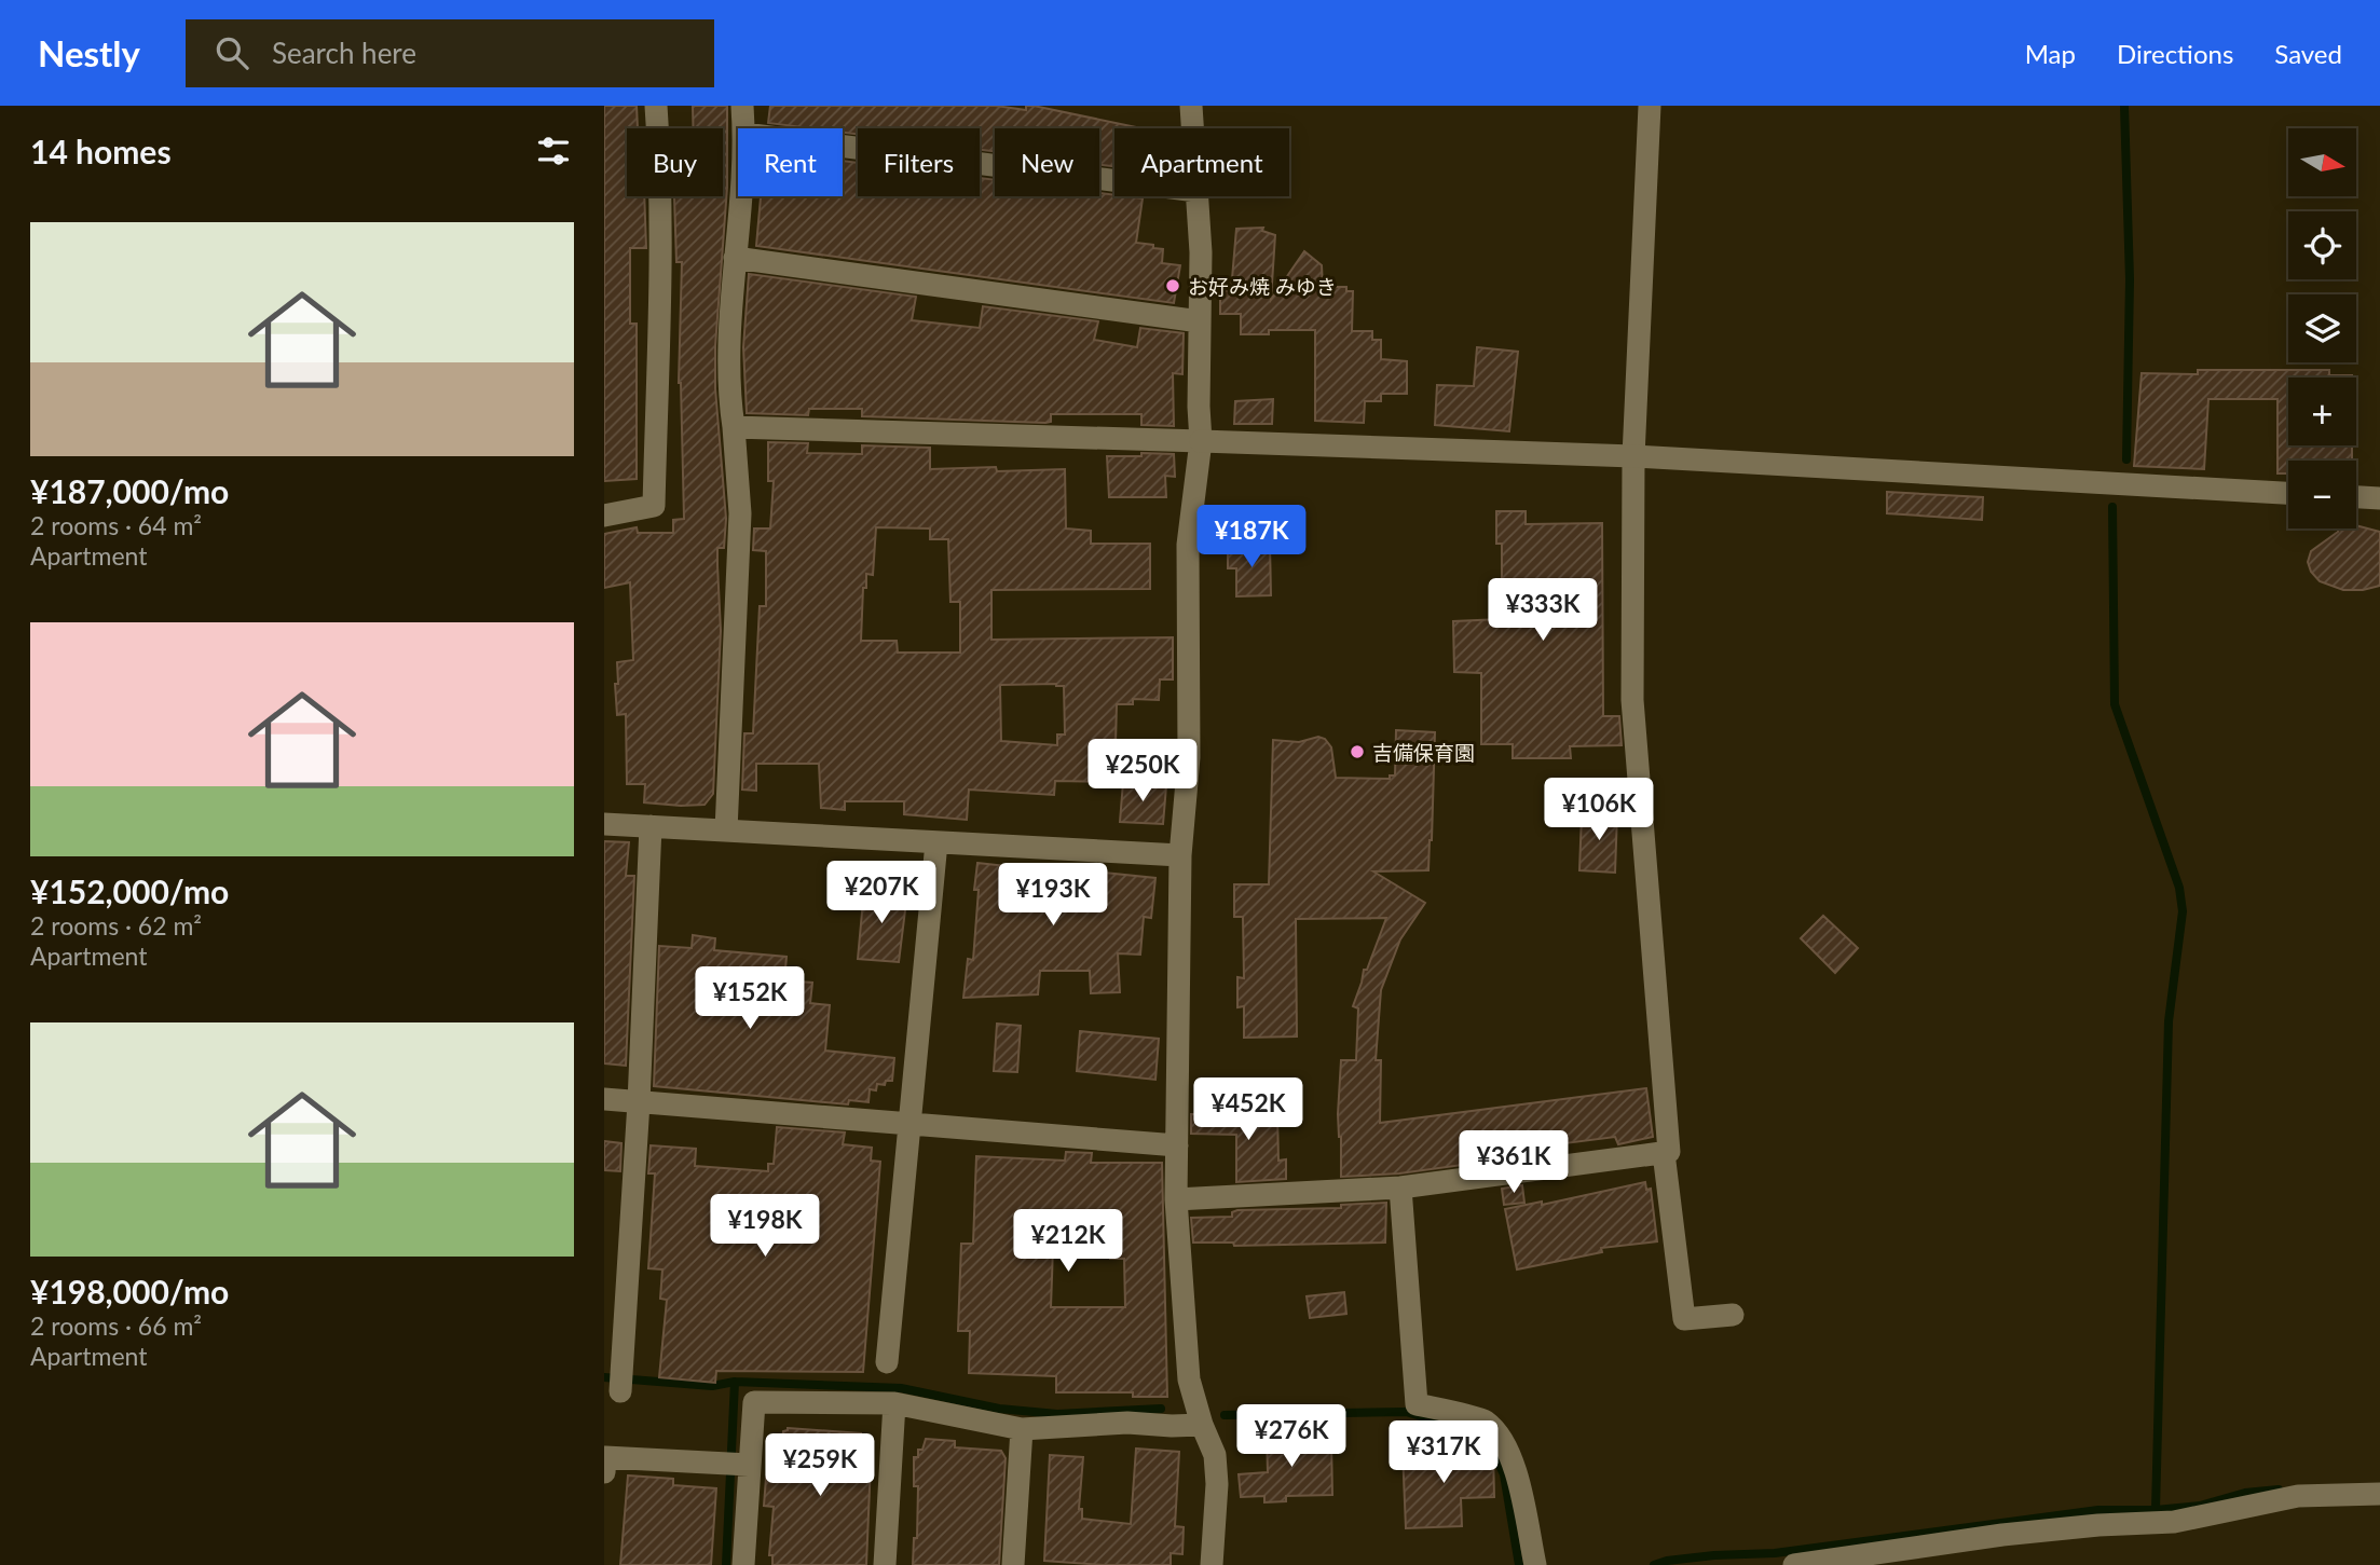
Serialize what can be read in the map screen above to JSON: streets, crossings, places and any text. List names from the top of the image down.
{
  "places": ["お好み焼 みゆき", "吉備保育園"],
  "north": "right",
  "page": {
    "header": "Nestly",
    "search": "Search here",
    "nav": ["Map", "Directions", "Saved"],
    "heading": "14 homes",
    "map_buttons": ["+", "−"],
    "chip": [
      "Buy",
      "Rent",
      "Filters",
      "New",
      "Apartment"
    ],
    "list": [
      {
        "name": "¥187,000/mo",
        "note": "2 rooms · 64 m² · Apartment"
      },
      {
        "name": "¥152,000/mo",
        "note": "2 rooms · 62 m² · Apartment"
      },
      {
        "name": "¥198,000/mo",
        "note": "2 rooms · 66 m² · Apartment"
      }
    ],
    "price": [
      "¥187K",
      "¥333K",
      "¥250K",
      "¥106K",
      "¥207K",
      "¥193K",
      "¥152K",
      "¥452K",
      "¥361K",
      "¥198K",
      "¥212K",
      "¥276K",
      "¥317K",
      "¥259K"
    ]
  }
}
